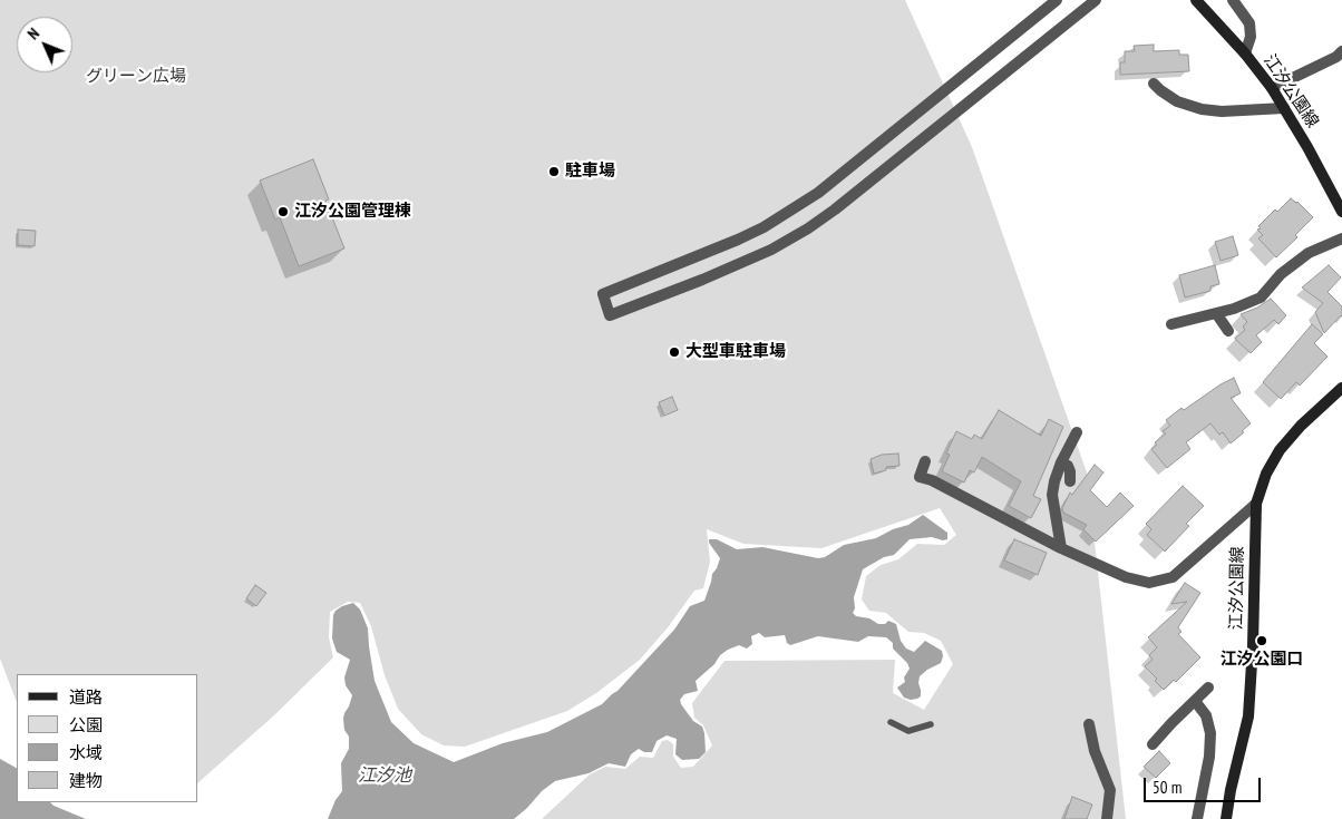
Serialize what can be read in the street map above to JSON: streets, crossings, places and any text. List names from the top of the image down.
{
  "streets": {
    "main road": ["江汐公園線"]
  },
  "water": ["江汐池"],
  "parks": ["グリーン広場"],
  "places": [
    "駐車場",
    "江汐公園管理棟",
    "大型車駐車場",
    "江汐公園口"
  ],
  "legend": [
    "道路",
    "公園",
    "水域",
    "建物"
  ],
  "scale_bar": "50 m",
  "north": "top left"
}
